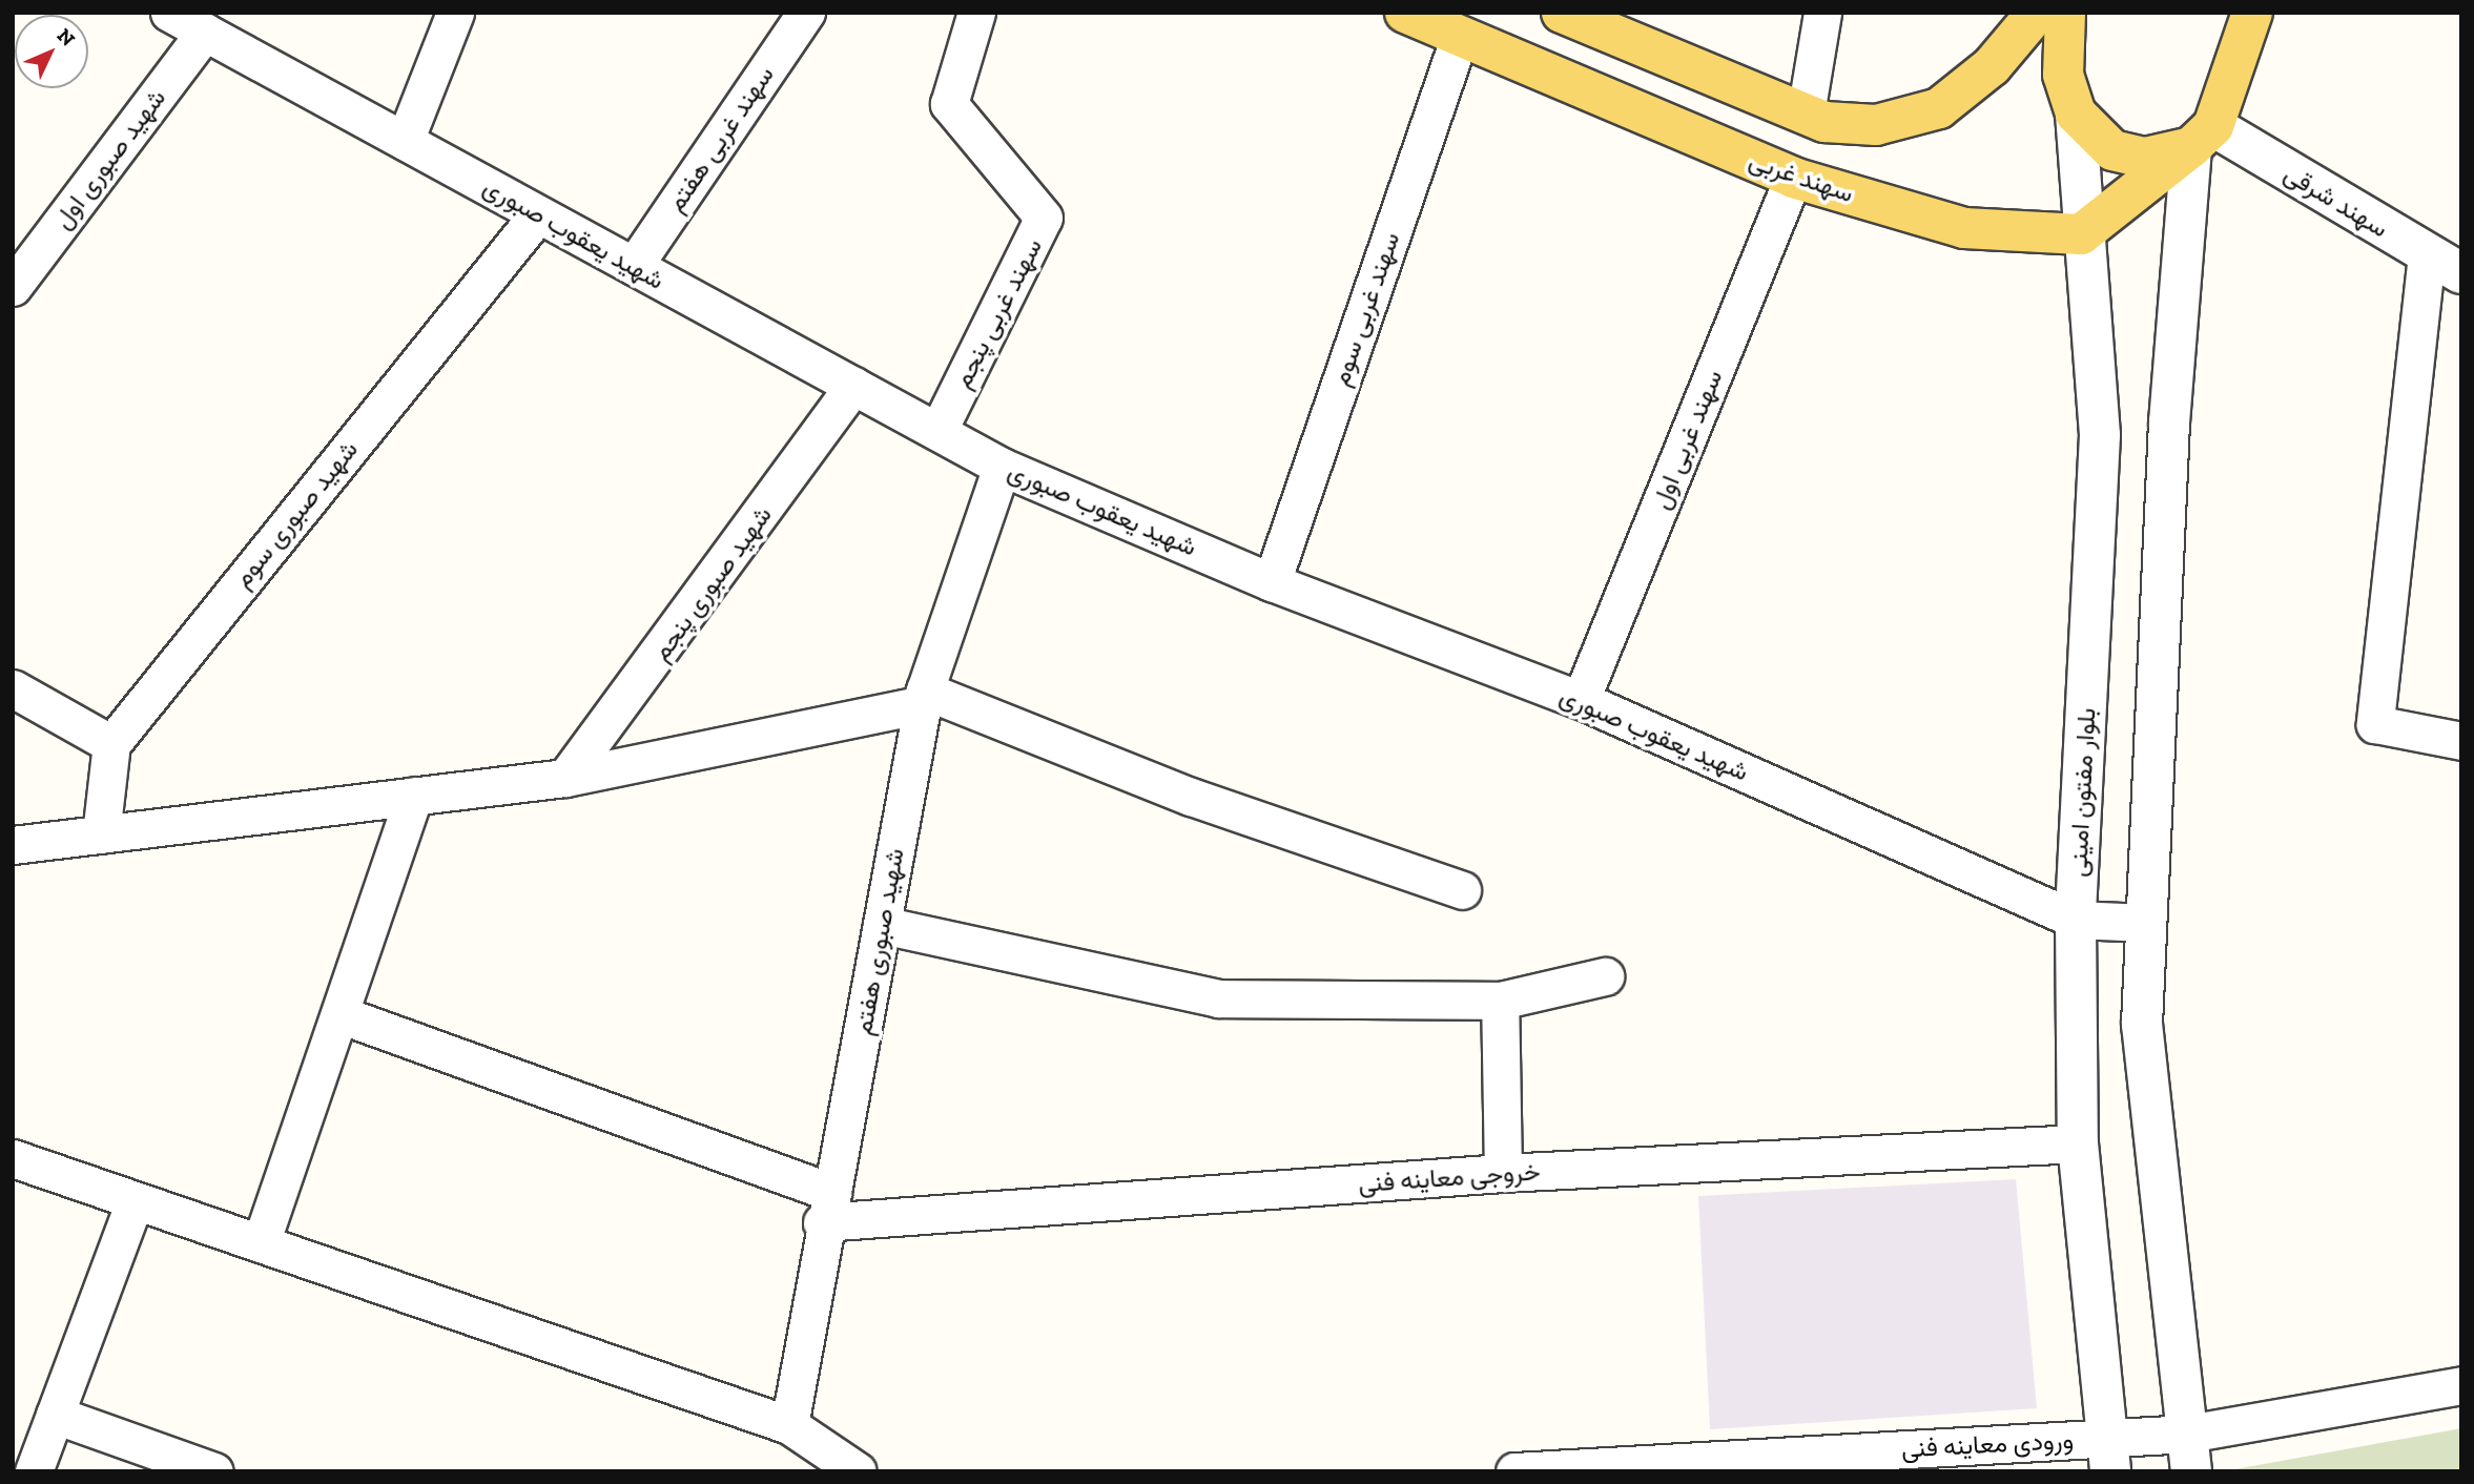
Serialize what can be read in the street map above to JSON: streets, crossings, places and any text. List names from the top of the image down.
{
  "streets": {
    "main road": ["سهند غربی"],
    "street": [
      "سهند غربی هفتم",
      "شهید صبوری اول",
      "سهند شرقی",
      "شهید یعقوب صبوری",
      "سهند غربی سوم",
      "سهند غربی پنجم",
      "سهند غربی اول",
      "شهید صبوری سوم",
      "شهید صبوری پنجم",
      "بلوار مفتون امینی",
      "شهید صبوری هفتم",
      "خروجی معاینه فنی",
      "ورودی معاینه فنی"
    ]
  },
  "crossings": [
    ["سهند غربی هفتم", "شهید یعقوب صبوری"],
    ["شهید صبوری اول", "شهید یعقوب صبوری"],
    ["سهند غربی", "سهند غربی سوم"],
    ["سهند غربی", "سهند غربی اول"],
    ["سهند غربی", "بلوار مفتون امینی"],
    ["شهید یعقوب صبوری", "سهند غربی سوم"],
    ["شهید یعقوب صبوری", "سهند غربی پنجم"],
    ["شهید یعقوب صبوری", "سهند غربی اول"],
    ["شهید یعقوب صبوری", "شهید صبوری سوم"],
    ["شهید یعقوب صبوری", "شهید صبوری پنجم"],
    ["شهید یعقوب صبوری", "بلوار مفتون امینی"],
    ["شهید یعقوب صبوری", "شهید صبوری هفتم"],
    ["بلوار مفتون امینی", "خروجی معاینه فنی"],
    ["بلوار مفتون امینی", "ورودی معاینه فنی"],
    ["شهید صبوری هفتم", "خروجی معاینه فنی"]
  ],
  "north": "top right"
}
